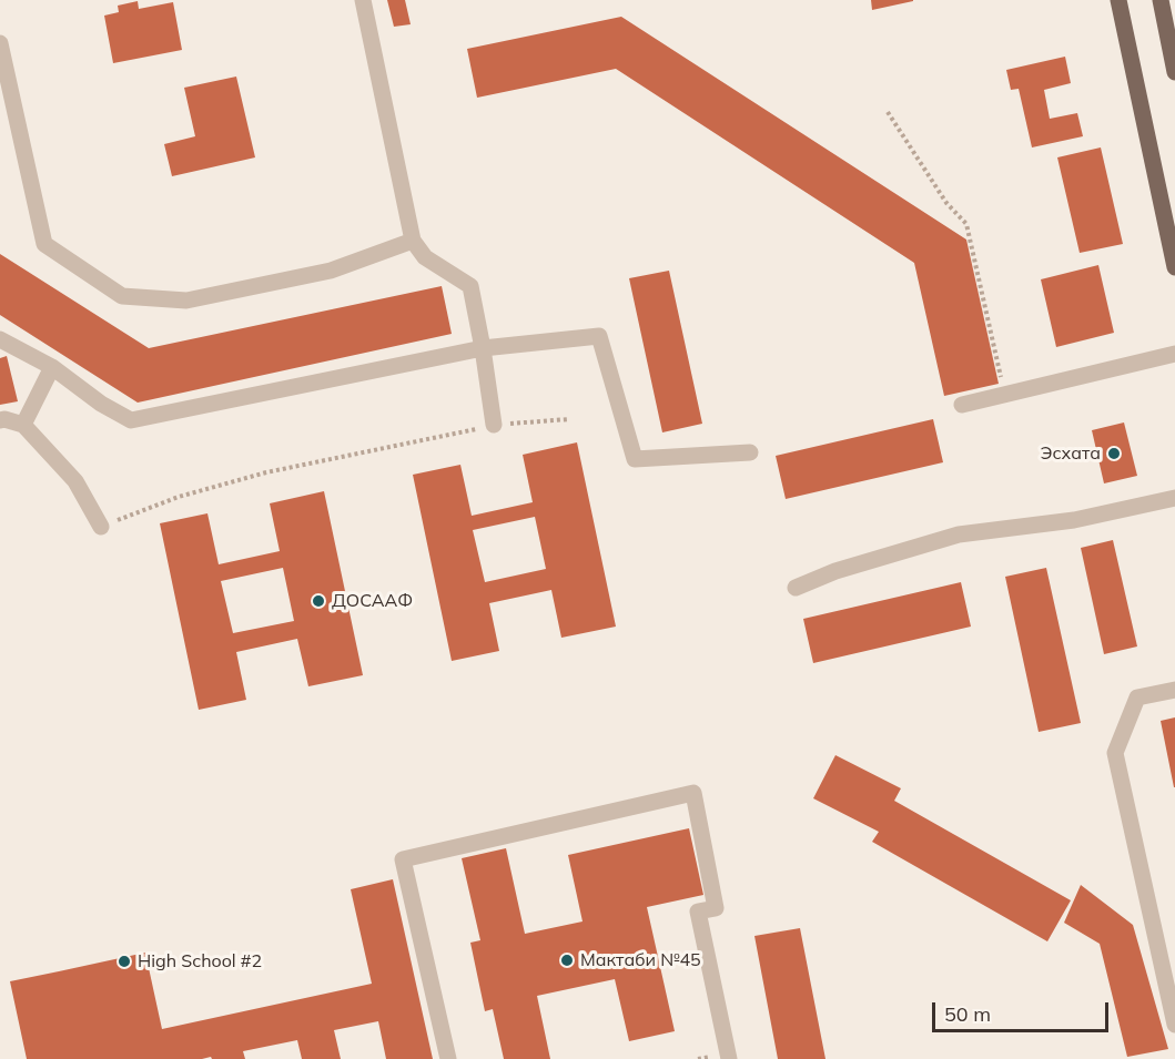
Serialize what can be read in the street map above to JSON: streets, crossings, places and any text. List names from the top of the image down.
{
  "places": [
    "Эсхата",
    "ДОСААФ",
    "Мактаби №45",
    "High School #2"
  ],
  "scale_bar": "50 m"
}
